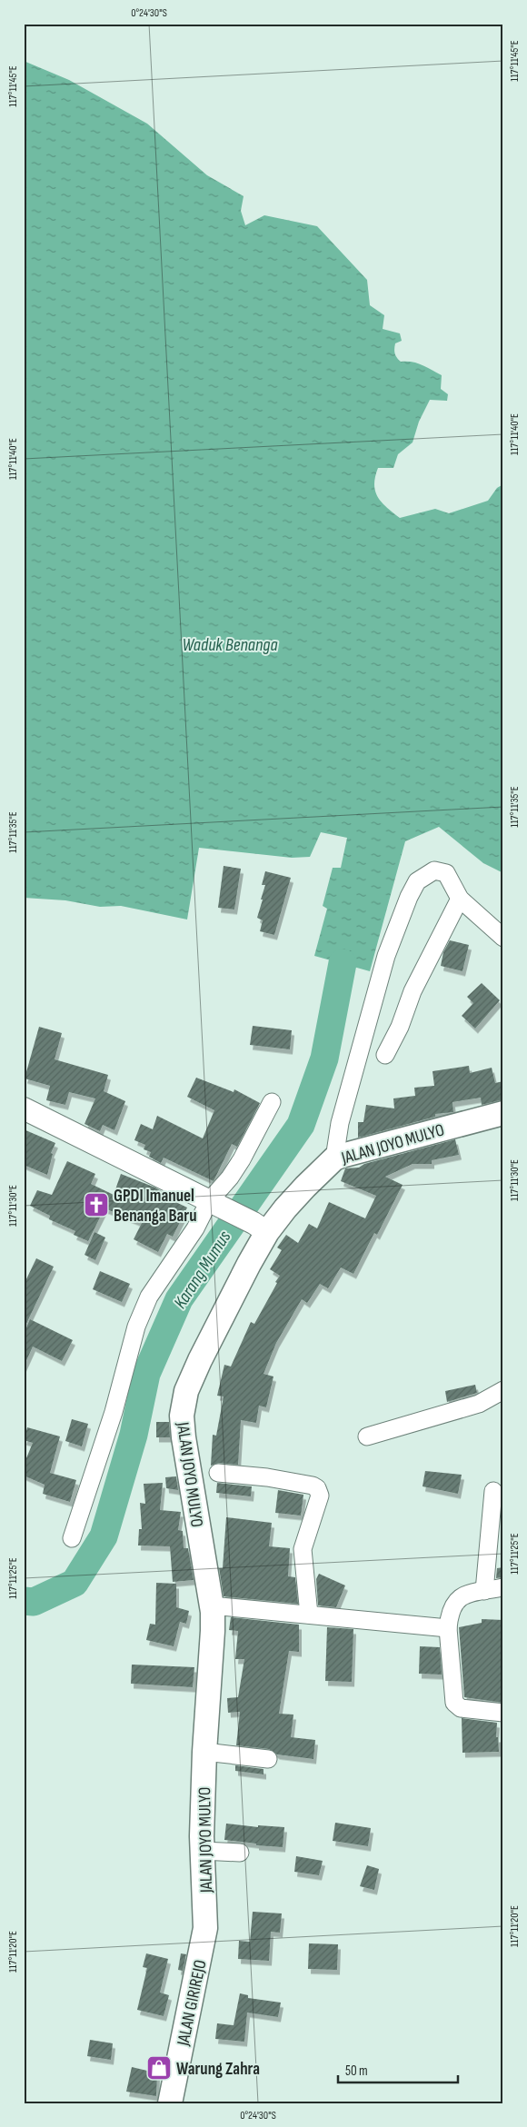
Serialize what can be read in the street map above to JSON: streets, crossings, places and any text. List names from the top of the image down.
{
  "streets": {
    "main road": ["JALAN JOYO MULYO", "JALAN GIRIREJO"]
  },
  "crossings": [
    ["JALAN JOYO MULYO", "JALAN GIRIREJO"]
  ],
  "water": ["Waduk Benanga", "Karang Mumus"],
  "places": {
    "church": ["GPDI Imanuel Benanga Baru"],
    "shop": ["Warung Zahra"]
  },
  "scale_bar": "50 m",
  "coordinates": [
    "0°24'30\"S",
    "117°11'45\"E",
    "117°11'40\"E",
    "117°11'35\"E",
    "117°11'30\"E",
    "117°11'25\"E",
    "117°11'20\"E"
  ]
}
